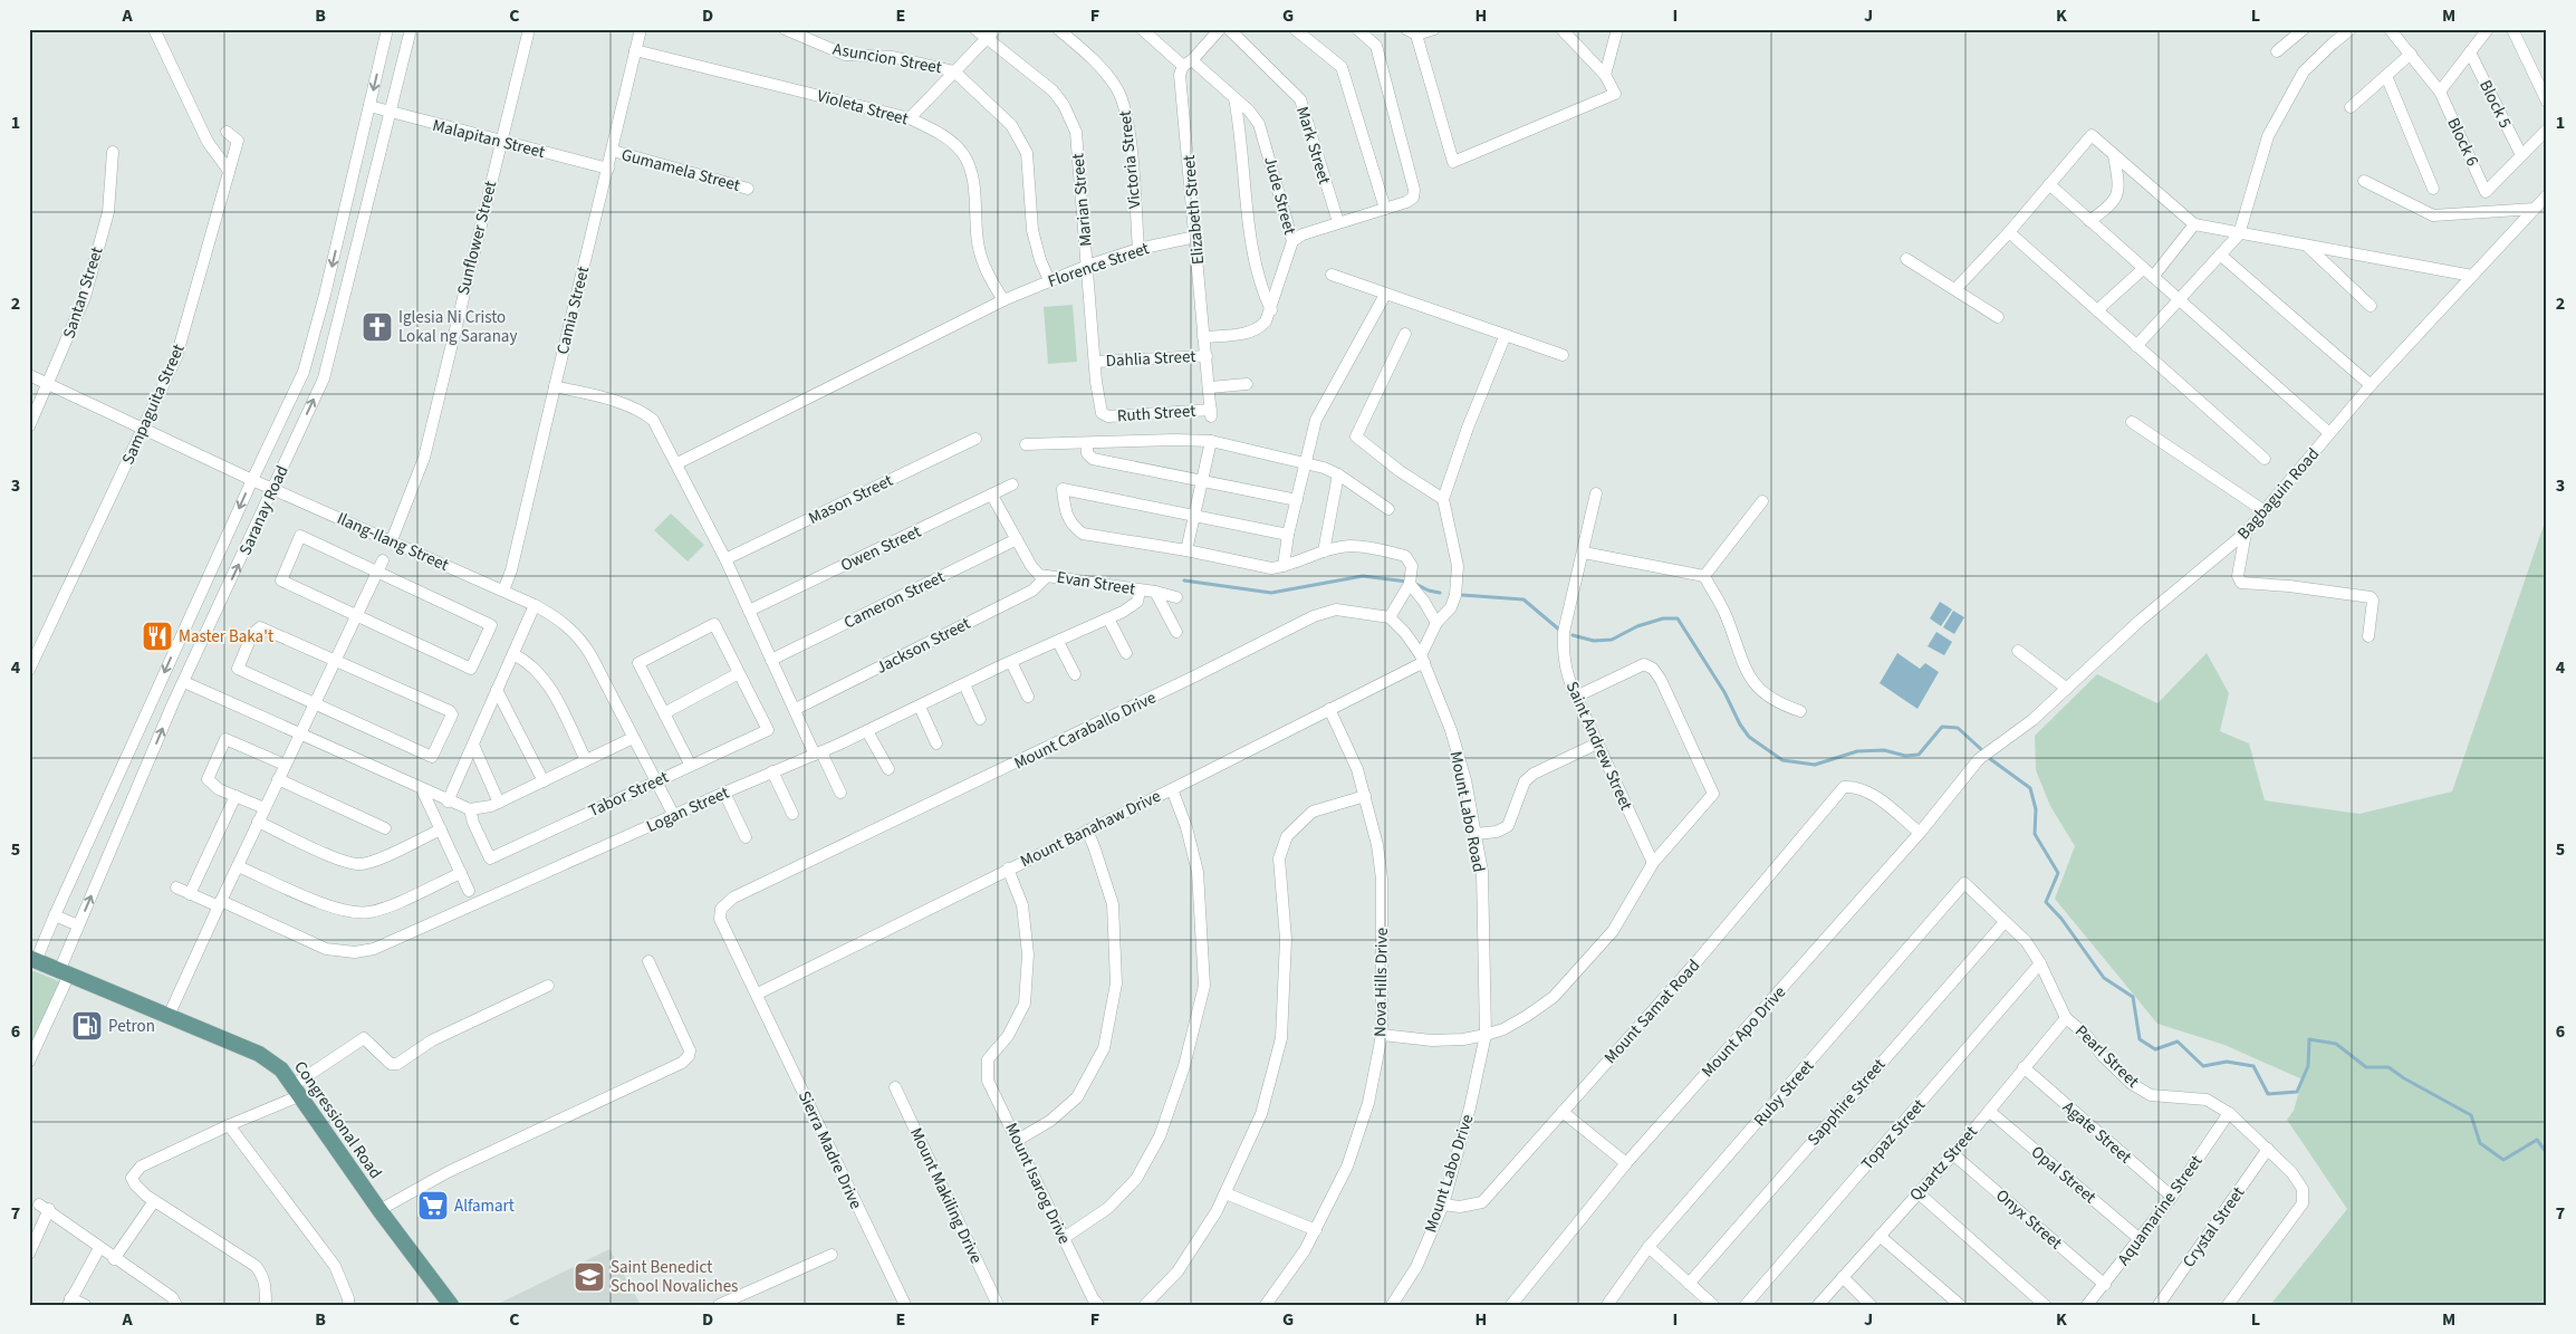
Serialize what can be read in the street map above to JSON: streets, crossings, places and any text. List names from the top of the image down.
{
  "streets": {
    "main road": ["Congressional Road"],
    "street": [
      "Asuncion Street",
      "Block 5",
      "Violeta Street",
      "Malapitan Street",
      "Block 6",
      "Mark Street",
      "Victoria Street",
      "Gumamela Street",
      "Jude Street",
      "Marian Street",
      "Elizabeth Street",
      "Sunflower Street",
      "Florence Street",
      "Santan Street",
      "Camia Street",
      "Dahlia Street",
      "Sampaguita Street",
      "Ruth Street",
      "Bagbaguin Road",
      "Mason Street",
      "Saranay Road",
      "Ilang-Ilang Street",
      "Owen Street",
      "Evan Street",
      "Cameron Street",
      "Jackson Street",
      "Mount Caraballo Drive",
      "Saint Andrew Street",
      "Tabor Street",
      "Logan Street",
      "Mount Labo Road",
      "Mount Banahaw Drive",
      "Nova Hills Drive",
      "Mount Samat Road",
      "Mount Apo Drive",
      "Pearl Street",
      "Ruby Street",
      "Sapphire Street",
      "Agate Street",
      "Topaz Street",
      "Sierra Madre Drive",
      "Quartz Street",
      "Mount Labo Drive",
      "Opal Street",
      "Mount Isarog Drive",
      "Mount Makiling Drive",
      "Aquamarine Street",
      "Onyx Street",
      "Crystal Street"
    ]
  },
  "crossings": [
    ["Asuncion Street", "Florence Street"],
    ["Block 5", "Block 6"],
    ["Violeta Street", "Florence Street"],
    ["Violeta Street", "Camia Street"],
    ["Malapitan Street", "Sunflower Street"],
    ["Malapitan Street", "Camia Street"],
    ["Malapitan Street", "Saranay Road"],
    ["Victoria Street", "Florence Street"],
    ["Gumamela Street", "Camia Street"],
    ["Jude Street", "Elizabeth Street"],
    ["Marian Street", "Florence Street"],
    ["Marian Street", "Dahlia Street"],
    ["Marian Street", "Ruth Street"],
    ["Elizabeth Street", "Florence Street"],
    ["Elizabeth Street", "Dahlia Street"],
    ["Elizabeth Street", "Ruth Street"],
    ["Sunflower Street", "Ilang-Ilang Street"],
    ["Santan Street", "Ilang-Ilang Street"],
    ["Camia Street", "Ilang-Ilang Street"],
    ["Sampaguita Street", "Ilang-Ilang Street"],
    ["Bagbaguin Road", "Mount Apo Drive"],
    ["Saranay Road", "Ilang-Ilang Street"],
    ["Saranay Road", "Congressional Road"],
    ["Ilang-Ilang Street", "Tabor Street"],
    ["Ilang-Ilang Street", "Logan Street"],
    ["Owen Street", "Evan Street"],
    ["Evan Street", "Cameron Street"],
    ["Evan Street", "Jackson Street"],
    ["Evan Street", "Logan Street"],
    ["Mount Caraballo Drive", "Sierra Madre Drive"],
    ["Mount Labo Road", "Mount Banahaw Drive"],
    ["Mount Labo Road", "Mount Labo Drive"],
    ["Mount Banahaw Drive", "Nova Hills Drive"],
    ["Mount Banahaw Drive", "Sierra Madre Drive"],
    ["Mount Banahaw Drive", "Mount Isarog Drive"],
    ["Mount Samat Road", "Mount Apo Drive"],
    ["Mount Samat Road", "Mount Labo Drive"],
    ["Pearl Street", "Ruby Street"],
    ["Pearl Street", "Sapphire Street"],
    ["Pearl Street", "Topaz Street"],
    ["Pearl Street", "Quartz Street"],
    ["Pearl Street", "Aquamarine Street"],
    ["Pearl Street", "Crystal Street"],
    ["Agate Street", "Quartz Street"],
    ["Agate Street", "Aquamarine Street"],
    ["Quartz Street", "Opal Street"],
    ["Quartz Street", "Onyx Street"],
    ["Opal Street", "Aquamarine Street"],
    ["Aquamarine Street", "Onyx Street"]
  ],
  "places": {
    "church": ["Iglesia Ni Cristo Lokal ng Saranay"],
    "restaurant": ["Master Baka't"],
    "fuel station": ["Petron"],
    "supermarket": ["Alfamart"],
    "school or university": ["Saint Benedict School Novaliches"]
  },
  "grid": {
    "columns": [
      "A",
      "B",
      "C",
      "D",
      "E",
      "F",
      "G",
      "H",
      "I",
      "J",
      "K",
      "L",
      "M"
    ],
    "rows": [
      "1",
      "2",
      "3",
      "4",
      "5",
      "6",
      "7"
    ]
  }
}
